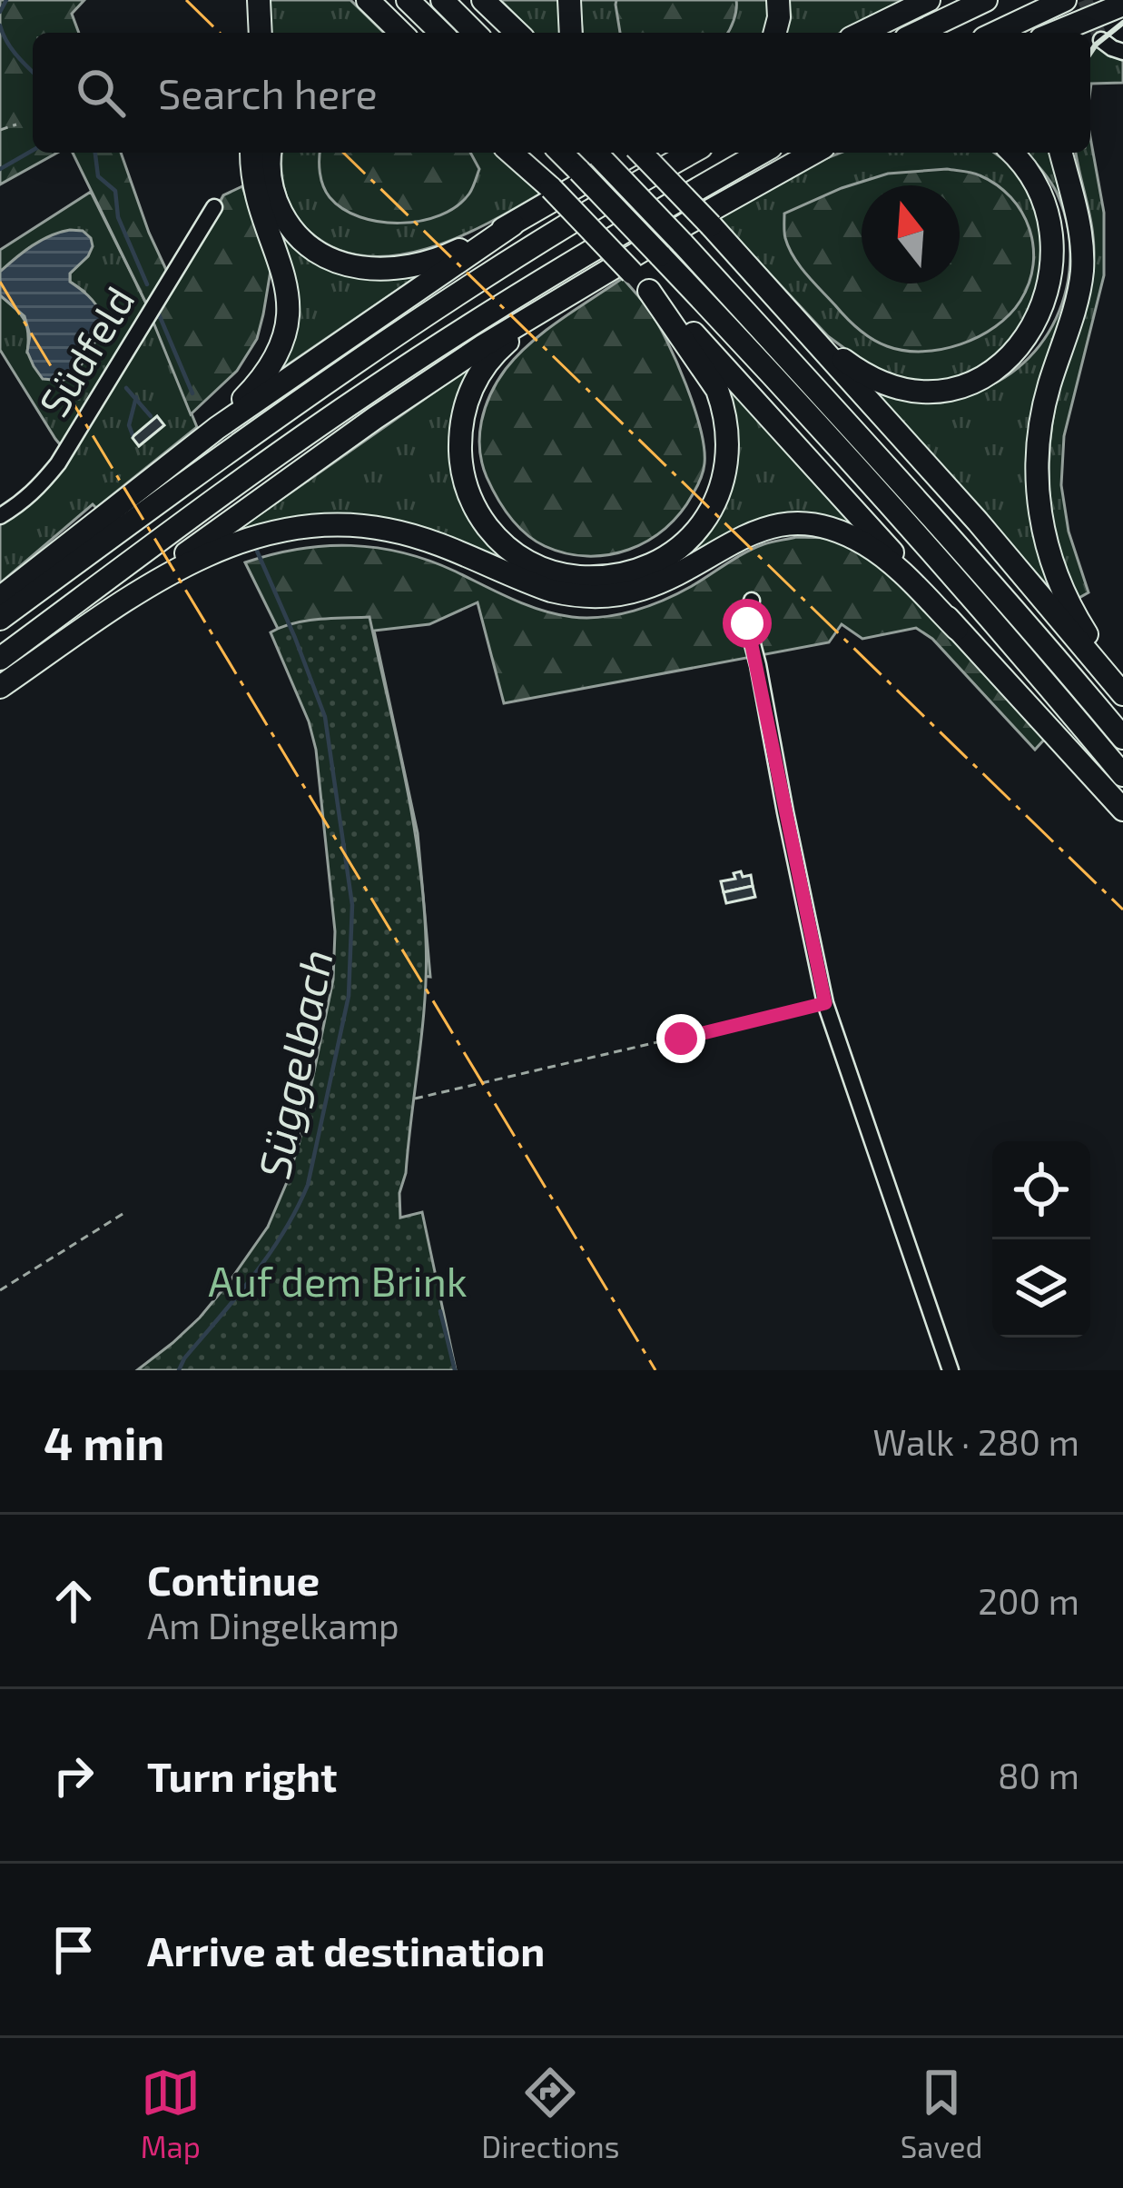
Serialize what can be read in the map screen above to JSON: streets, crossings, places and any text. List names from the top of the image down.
{
  "streets": {
    "street": ["Südfeld"]
  },
  "water": ["Süggelbach"],
  "parks": ["Auf dem Brink"],
  "north": "top",
  "page": {
    "search": "Search here",
    "heading": ["4 min", "Walk · 280 m"],
    "list": [
      ["Continue", "Am Dingelkamp", "200 m"],
      ["Turn right", "80 m"],
      "Arrive at destination"
    ],
    "nav": ["Map", "Directions", "Saved"]
  }
}
